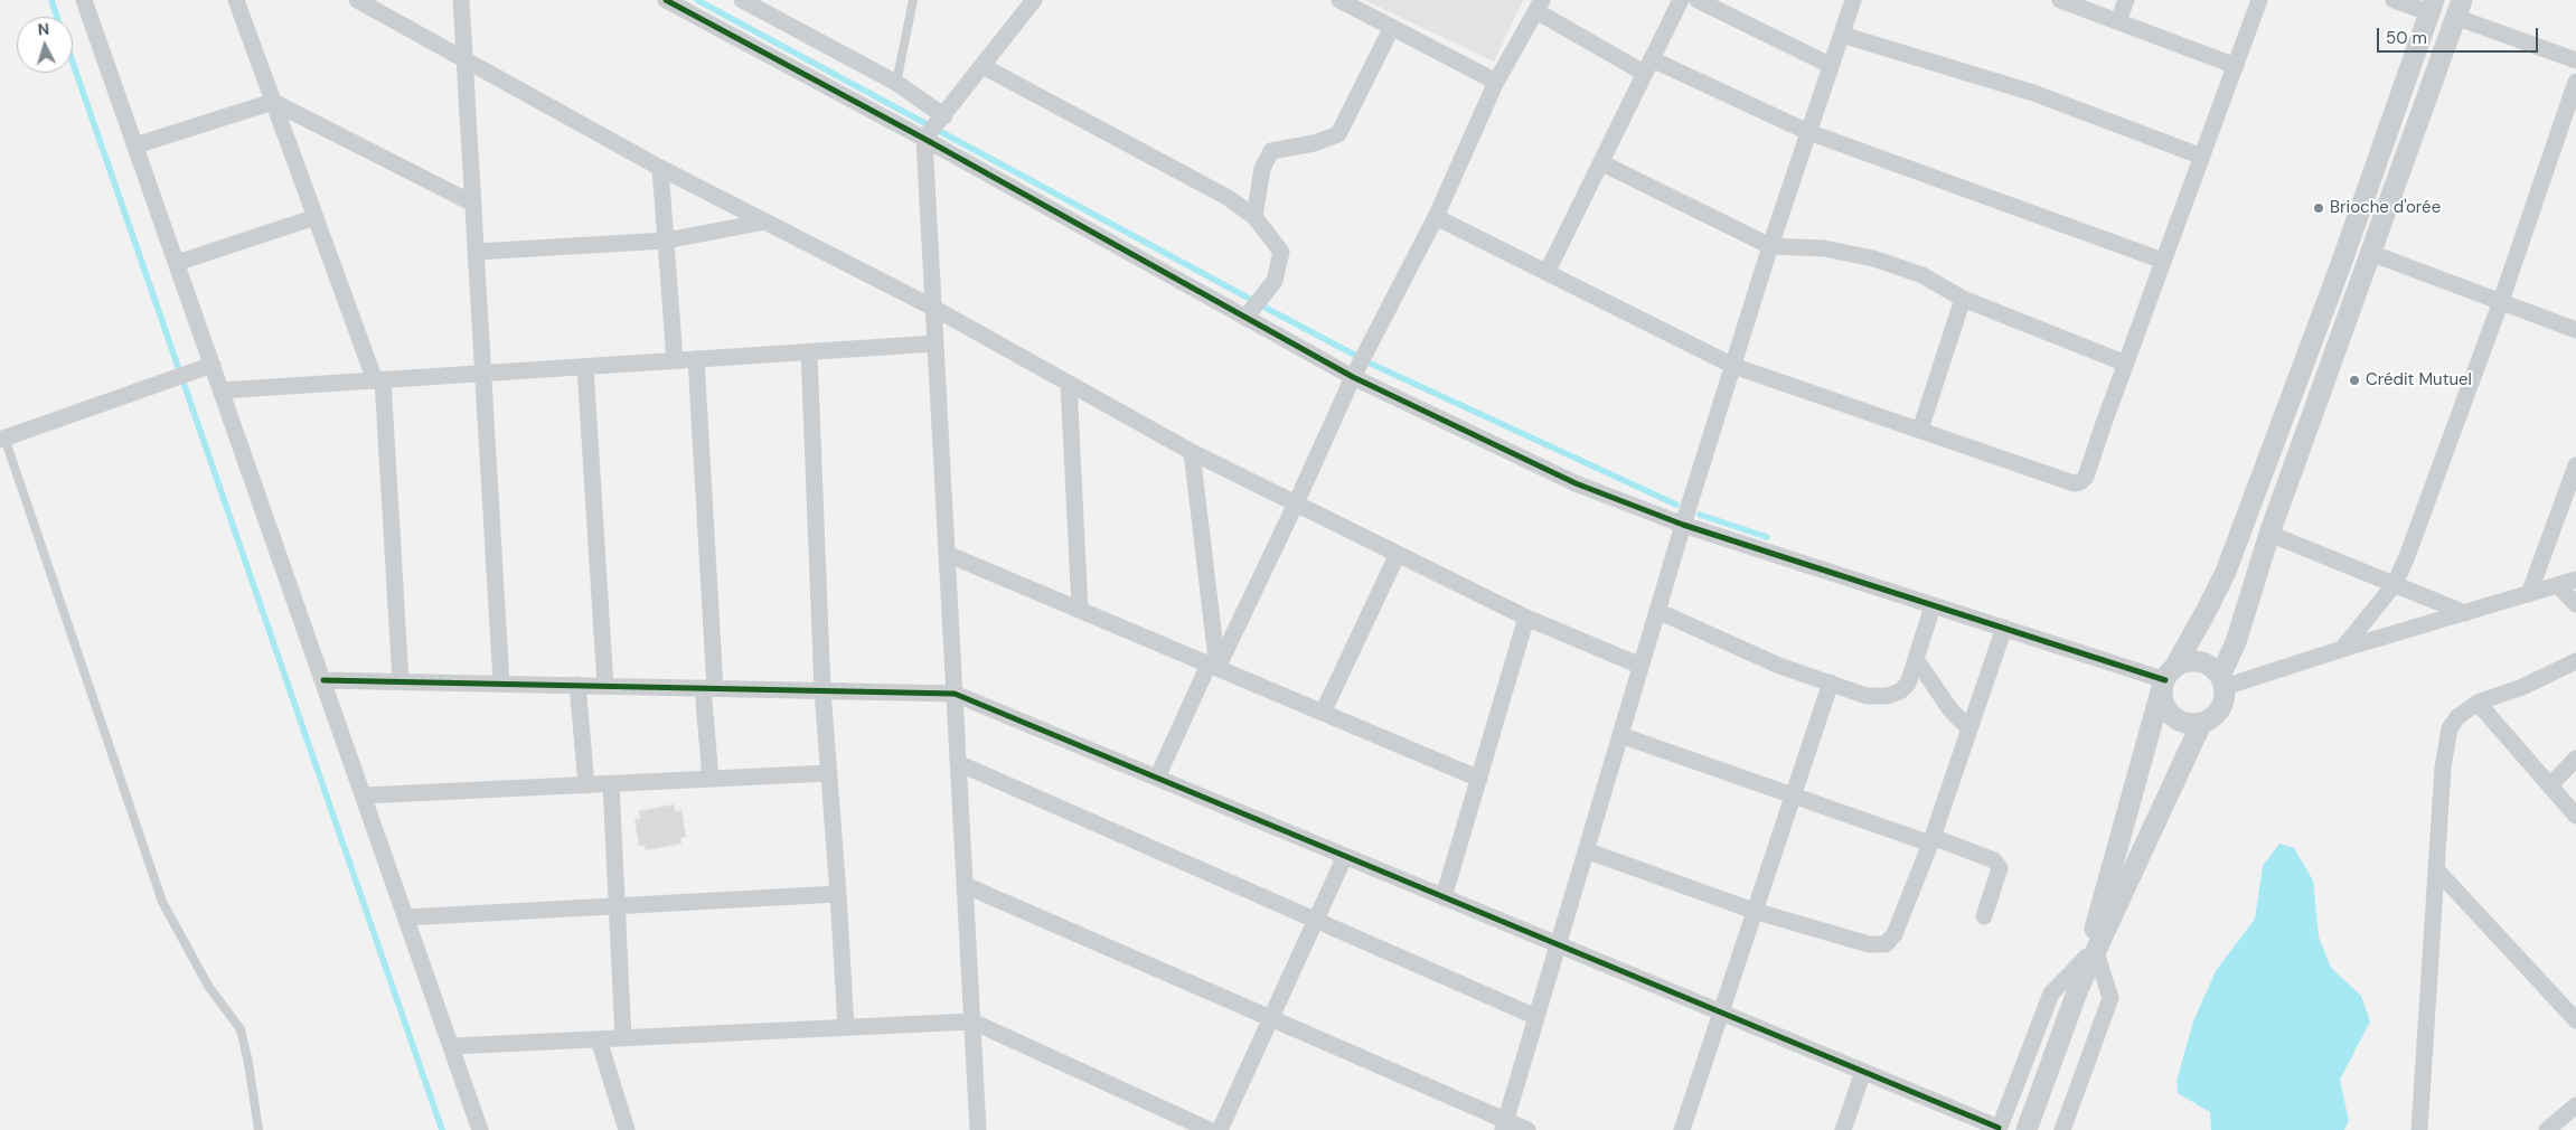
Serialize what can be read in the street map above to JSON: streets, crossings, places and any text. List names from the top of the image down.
{
  "places": ["Brioche d'orée", "Crédit Mutuel"],
  "scale_bar": "50 m",
  "north": "top"
}
